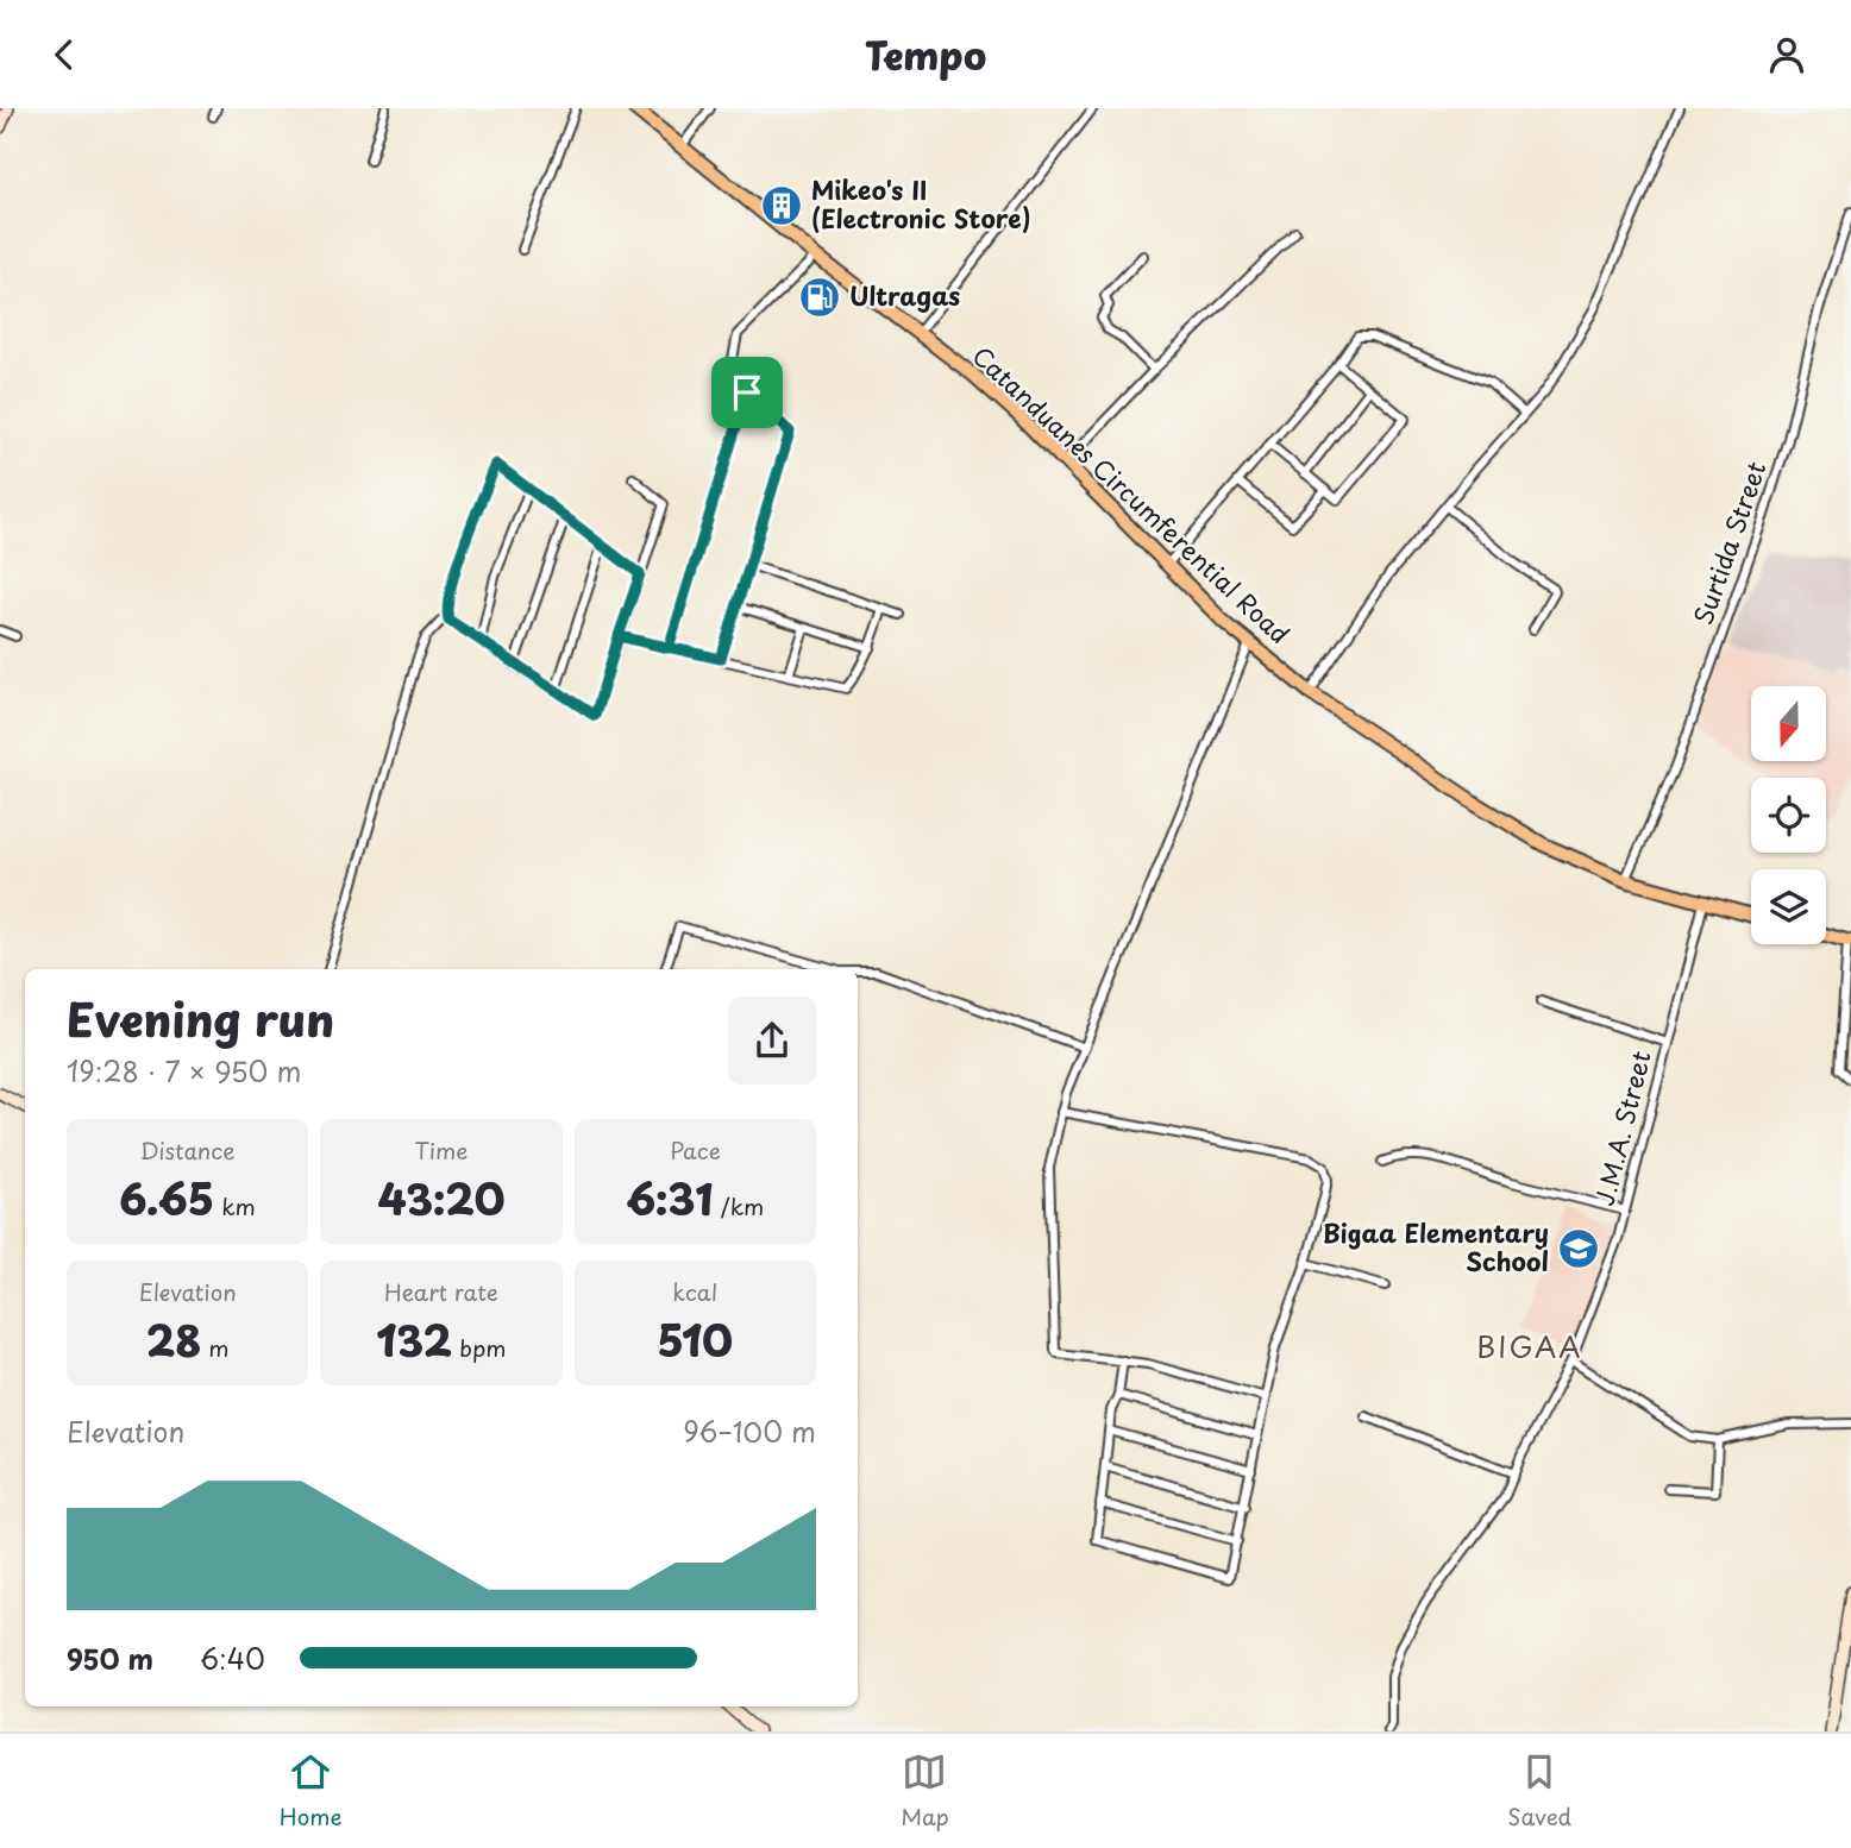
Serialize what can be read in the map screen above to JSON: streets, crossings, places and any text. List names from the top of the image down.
{
  "streets": {
    "main road": ["Catanduanes Circumferential Road"],
    "street": ["Surtida Street", "J.M.A. Street"]
  },
  "crossings": [
    ["Catanduanes Circumferential Road", "Surtida Street"],
    ["Catanduanes Circumferential Road", "J.M.A. Street"]
  ],
  "districts": ["BIGAA"],
  "places": {
    "building": ["Mikeo's II (Electronic Store)"],
    "fuel station": ["Ultragas"],
    "school or university": ["Bigaa Elementary School"]
  },
  "north": "bottom",
  "page": {
    "header": "Tempo",
    "heading": ["Evening run", "19:28 · 7 × 950 m"],
    "stats": [
      ["Distance", "6.65 km"],
      ["Time", "43:20"],
      ["Pace", "6:31 /km"],
      ["Elevation", "28 m"],
      ["Heart rate", "132 bpm"],
      ["kcal", "510"]
    ],
    "chart": ["Elevation", "96–100 m"],
    "list": [
      {
        "name": "950 m",
        "note": "6:40"
      }
    ],
    "tabs": ["Home", "Map", "Saved"]
  }
}
